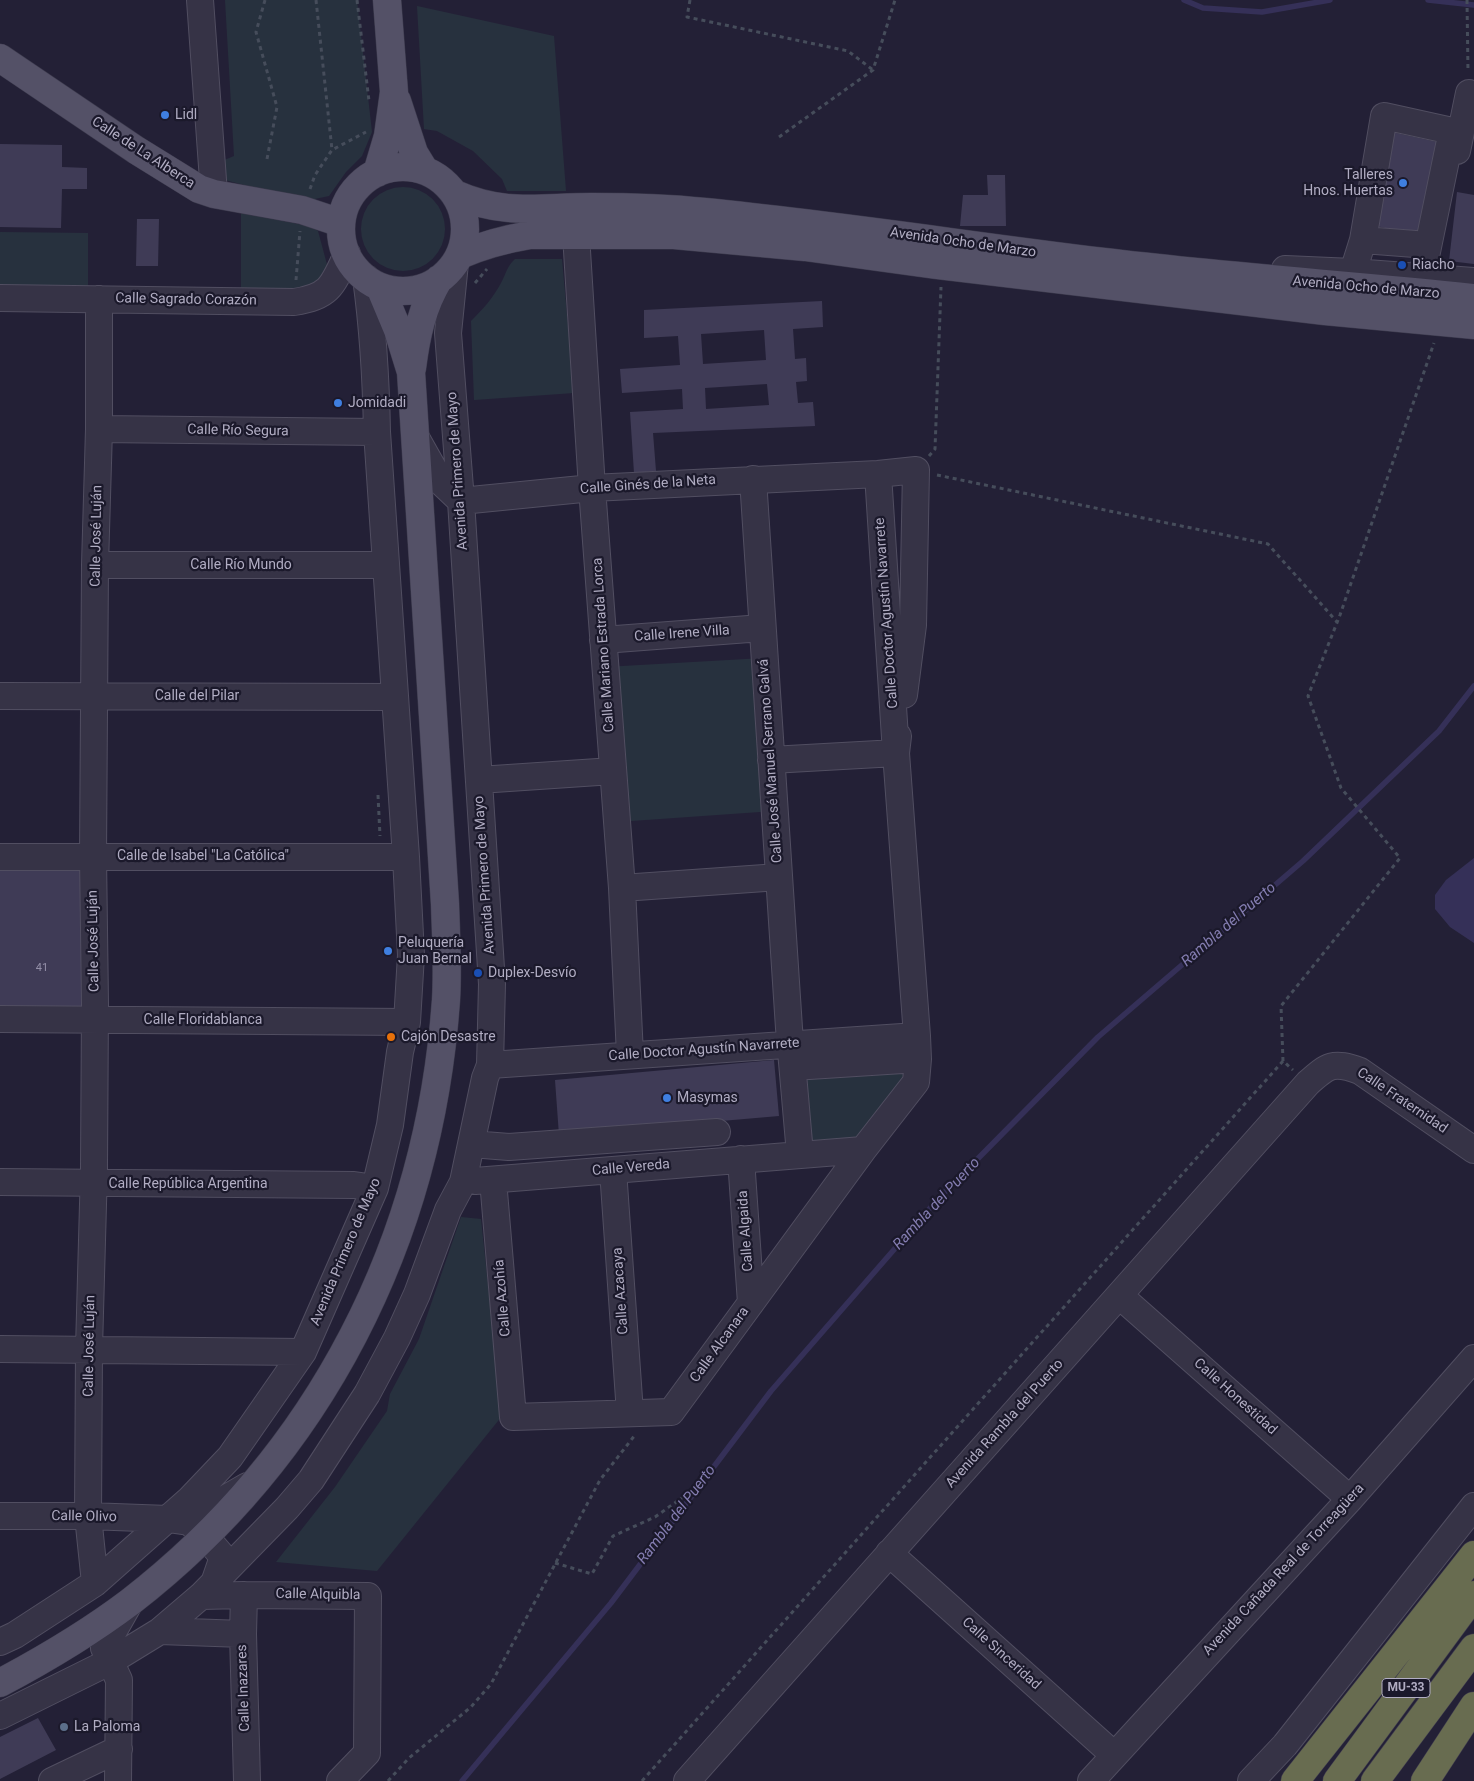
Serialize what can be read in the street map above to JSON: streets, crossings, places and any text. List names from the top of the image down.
{
  "streets": {
    "highway": ["MU-33"],
    "main road": ["Calle de La Alberca", "Avenida Ocho de Marzo", "Avenida Primero de Mayo"],
    "street": [
      "Calle Sagrado Corazón",
      "Calle Río Segura",
      "Calle Ginés de la Neta",
      "Calle José Luján",
      "Calle Río Mundo",
      "Calle Doctor Agustín Navarrete",
      "Calle Irene Villa",
      "Calle Mariano Estrada Lorca",
      "Calle del Pilar",
      "Calle José Manuel Serrano Galvá",
      "Calle de Isabel \"La Católica\"",
      "Calle Floridablanca",
      "Calle Fraternidad",
      "Calle Vereda",
      "Calle República Argentina",
      "Calle Algaida",
      "Calle Azacaya",
      "Calle Azohía",
      "Calle Alcanara",
      "Calle Honestidad",
      "Avenida Rambla del Puerto",
      "Calle Olivo",
      "Avenida Cañada Real de Torreagüera",
      "Calle Alquibla",
      "Calle Sinceridad",
      "Calle Inazares"
    ]
  },
  "crossings": [
    ["Calle de La Alberca", "Avenida Ocho de Marzo"],
    ["Calle de La Alberca", "Calle Sagrado Corazón"],
    ["Calle de La Alberca", "Avenida Primero de Mayo"],
    ["Avenida Ocho de Marzo", "Calle Sagrado Corazón"],
    ["Avenida Ocho de Marzo", "Avenida Primero de Mayo"],
    ["Avenida Ocho de Marzo", "Calle Mariano Estrada Lorca"],
    ["Calle Sagrado Corazón", "Avenida Primero de Mayo"],
    ["Calle Sagrado Corazón", "Calle José Luján"],
    ["Calle Río Segura", "Avenida Primero de Mayo"],
    ["Calle Río Segura", "Calle José Luján"],
    ["Avenida Primero de Mayo", "Calle Ginés de la Neta"],
    ["Avenida Primero de Mayo", "Calle José Luján"],
    ["Avenida Primero de Mayo", "Calle Río Mundo"],
    ["Avenida Primero de Mayo", "Calle Doctor Agustín Navarrete"],
    ["Avenida Primero de Mayo", "Calle del Pilar"],
    ["Avenida Primero de Mayo", "Calle de Isabel \"La Católica\""],
    ["Avenida Primero de Mayo", "Calle Floridablanca"],
    ["Avenida Primero de Mayo", "Calle Vereda"],
    ["Avenida Primero de Mayo", "Calle República Argentina"],
    ["Avenida Primero de Mayo", "Calle Olivo"],
    ["Avenida Primero de Mayo", "Calle Alquibla"],
    ["Calle Ginés de la Neta", "Calle Doctor Agustín Navarrete"],
    ["Calle Ginés de la Neta", "Calle Mariano Estrada Lorca"],
    ["Calle Ginés de la Neta", "Calle José Manuel Serrano Galvá"],
    ["Calle José Luján", "Calle Río Mundo"],
    ["Calle José Luján", "Calle del Pilar"],
    ["Calle José Luján", "Calle de Isabel \"La Católica\""],
    ["Calle José Luján", "Calle Floridablanca"],
    ["Calle José Luján", "Calle República Argentina"],
    ["Calle José Luján", "Calle Olivo"],
    ["Calle Doctor Agustín Navarrete", "Calle Mariano Estrada Lorca"],
    ["Calle Doctor Agustín Navarrete", "Calle José Manuel Serrano Galvá"],
    ["Calle Doctor Agustín Navarrete", "Calle Alcanara"],
    ["Calle Irene Villa", "Calle Mariano Estrada Lorca"],
    ["Calle Irene Villa", "Calle José Manuel Serrano Galvá"],
    ["Calle José Manuel Serrano Galvá", "Calle Vereda"],
    ["Calle Fraternidad", "Avenida Rambla del Puerto"],
    ["Calle Vereda", "Calle Algaida"],
    ["Calle Vereda", "Calle Azacaya"],
    ["Calle Vereda", "Calle Azohía"],
    ["Calle Vereda", "Calle Alcanara"],
    ["Calle Algaida", "Calle Alcanara"],
    ["Calle Azacaya", "Calle Alcanara"],
    ["Calle Azohía", "Calle Alcanara"],
    ["Calle Honestidad", "Avenida Rambla del Puerto"],
    ["Calle Honestidad", "Avenida Cañada Real de Torreagüera"],
    ["Avenida Rambla del Puerto", "Calle Sinceridad"],
    ["Avenida Cañada Real de Torreagüera", "Calle Sinceridad"],
    ["Calle Alquibla", "Calle Inazares"]
  ],
  "water": ["Rambla del Puerto"],
  "places": [
    "Lidl",
    "Talleres Hnos. Huertas",
    "Riacho",
    "Jomidadi",
    "Peluquería Juan Bernal",
    "Duplex-Desvío",
    "Cajón Desastre",
    "Masymas",
    "La Paloma"
  ],
  "house_numbers": ["41"]
}
